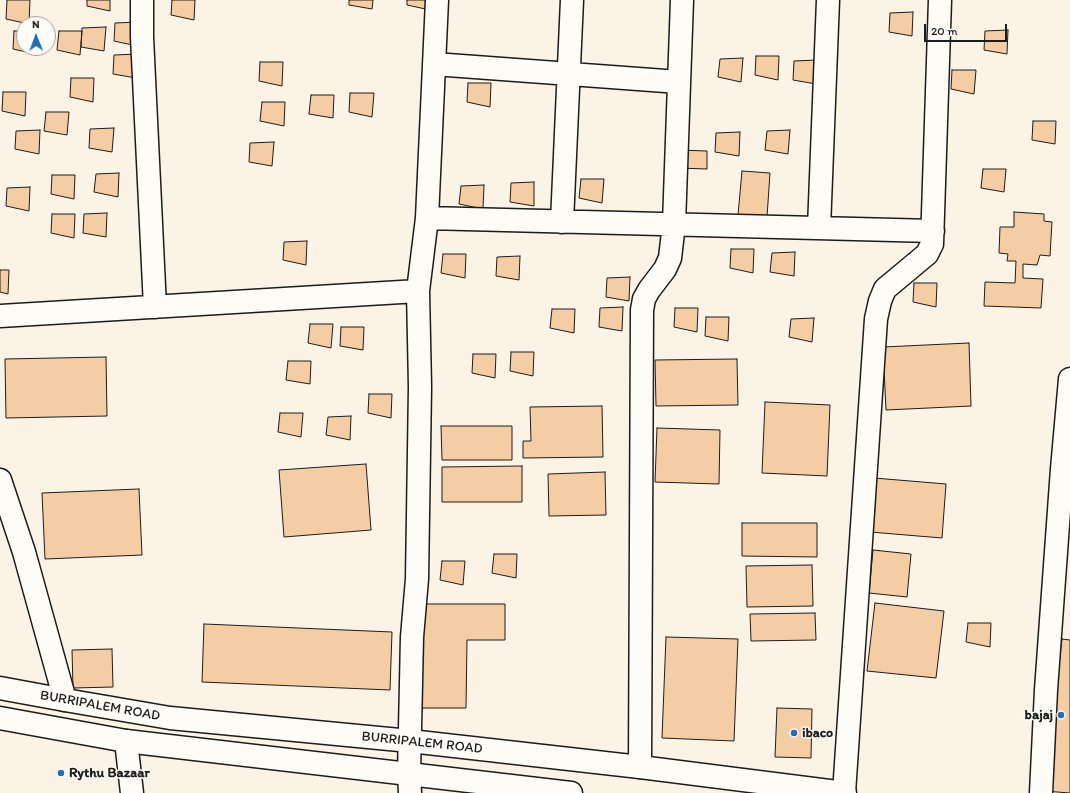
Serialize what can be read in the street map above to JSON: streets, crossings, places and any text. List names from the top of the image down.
{
  "streets": {
    "street": ["BURRIPALEM ROAD"]
  },
  "places": ["bajaj", "ibaco", "Rythu Bazaar"],
  "scale_bar": "20 m",
  "north": "top"
}
